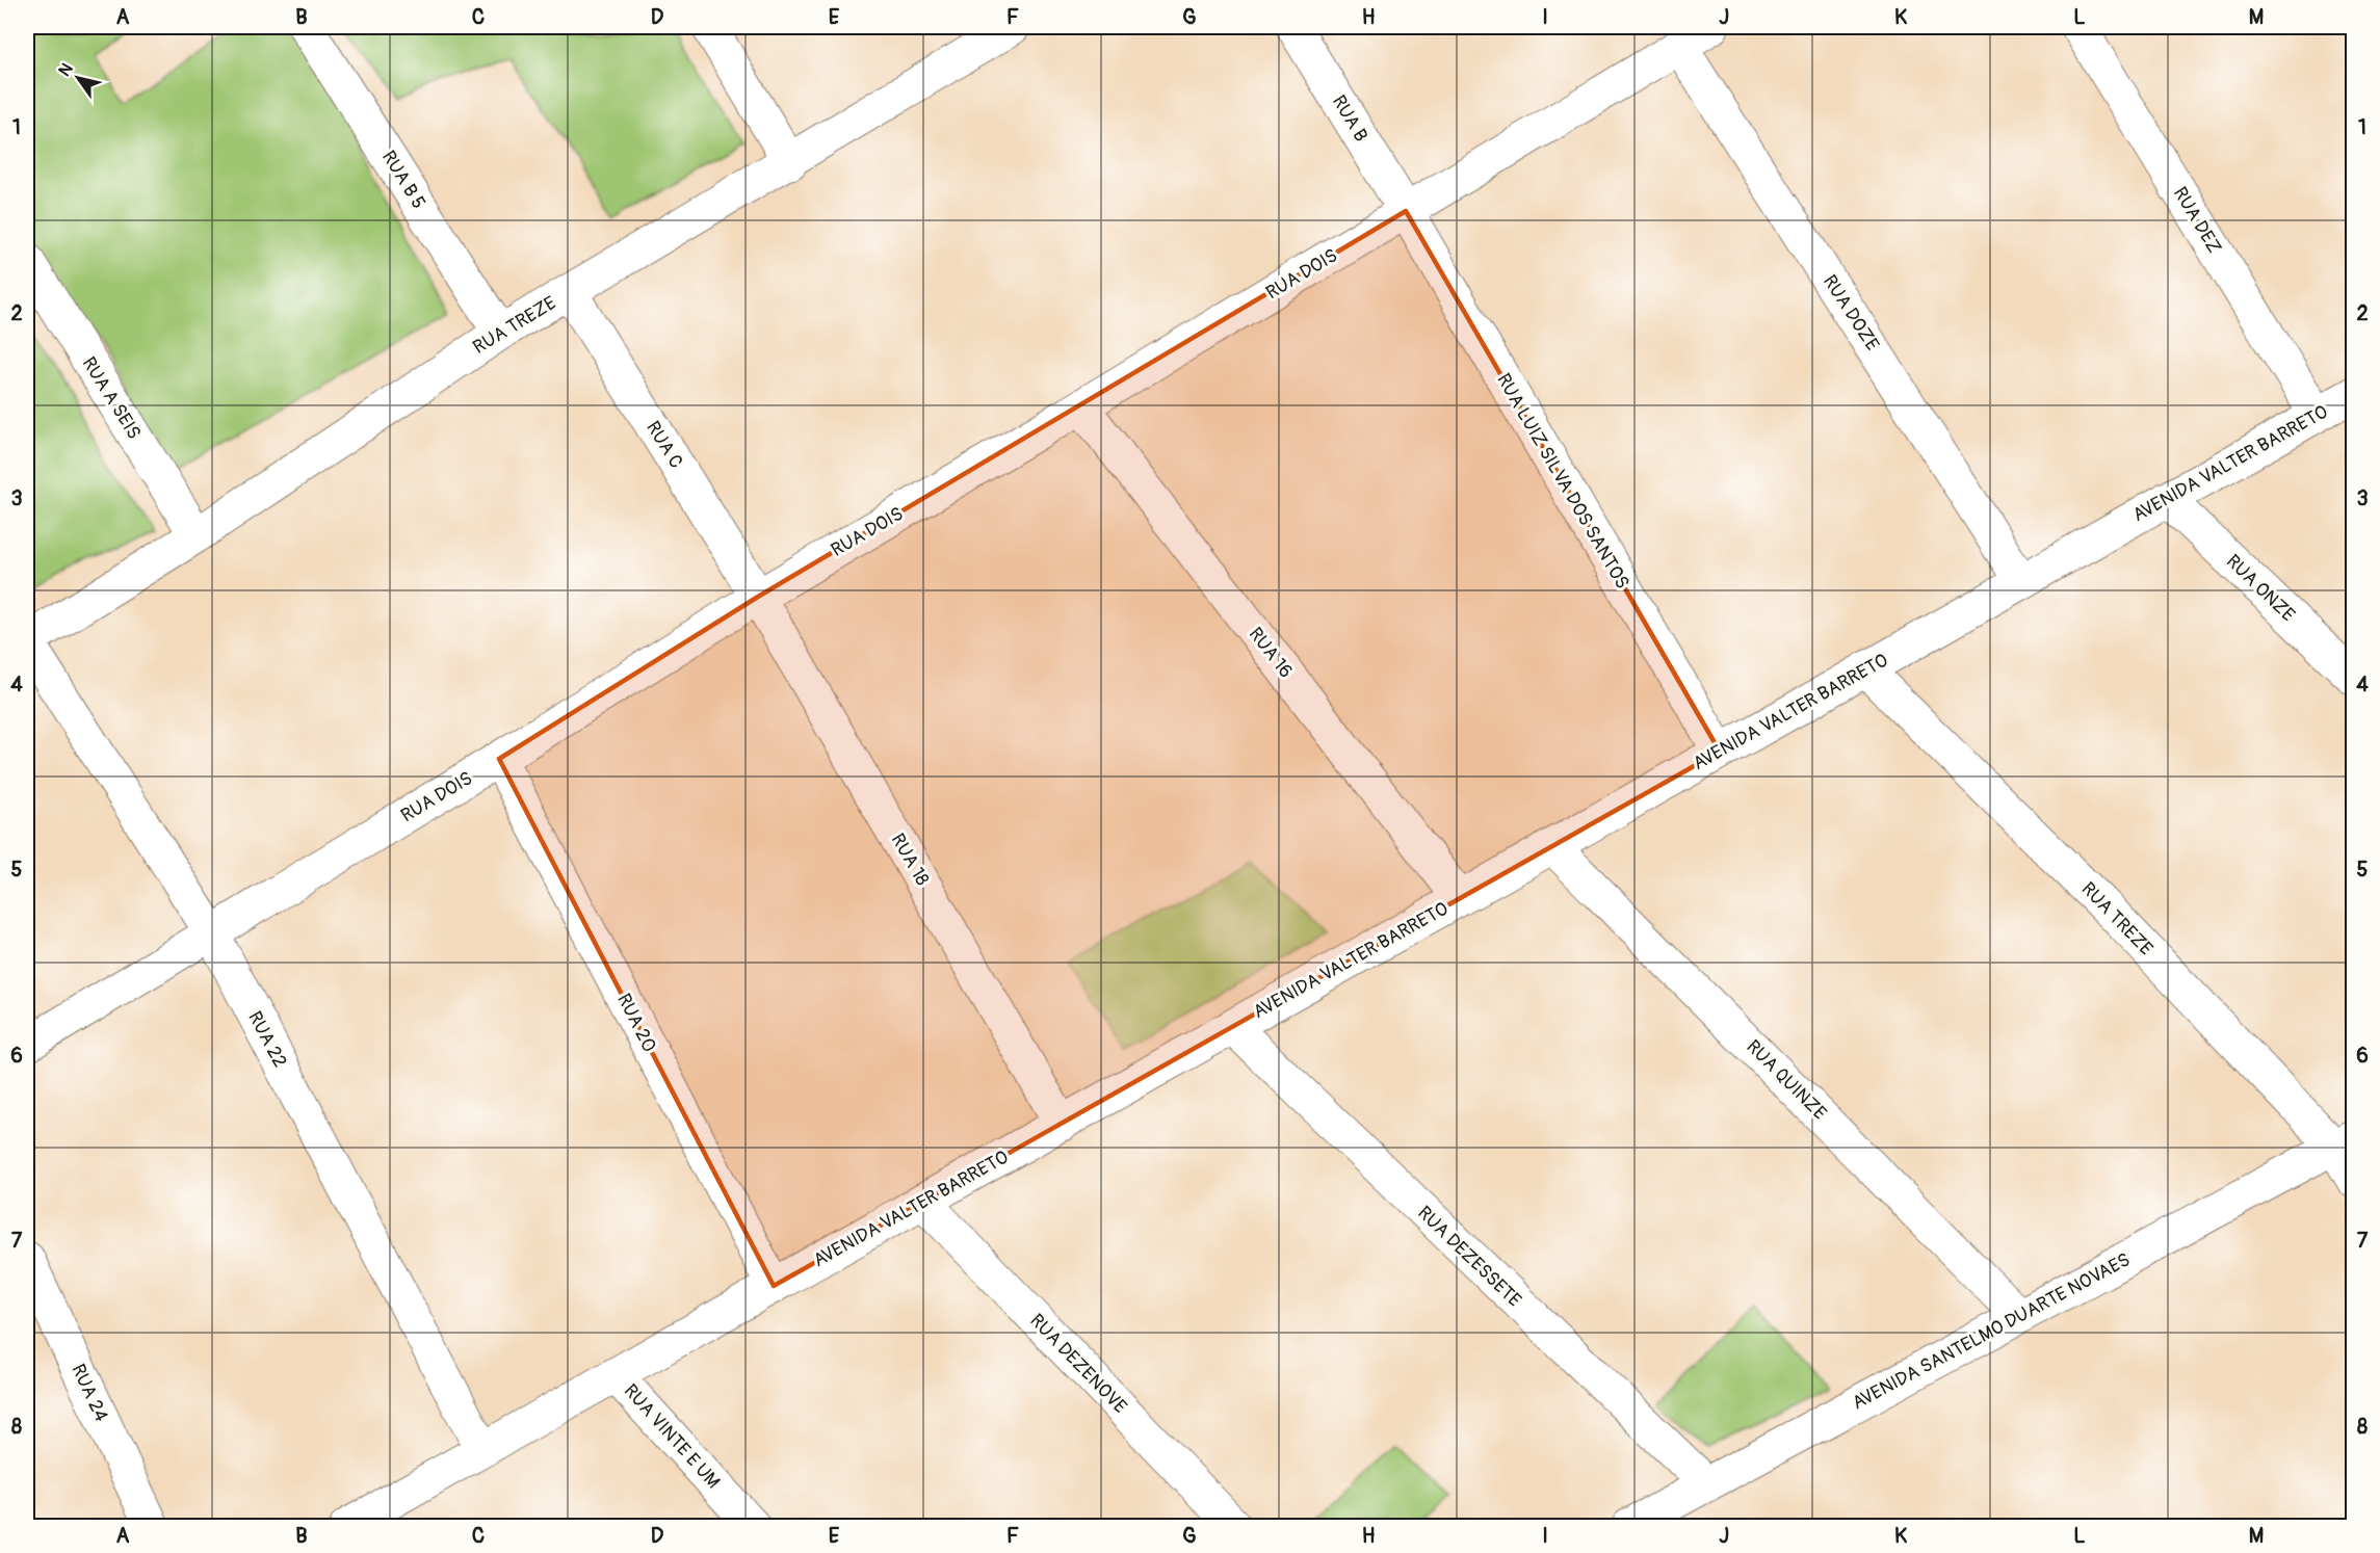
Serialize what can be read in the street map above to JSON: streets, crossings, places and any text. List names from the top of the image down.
{
  "streets": {
    "street": [
      "RUA B",
      "RUA B 5",
      "RUA DEZ",
      "RUA DOIS",
      "RUA DOZE",
      "RUA TREZE",
      "RUA A SEIS",
      "RUA C",
      "AVENIDA VALTER BARRETO",
      "RUA LUIZ SILVA DOS SANTOS",
      "RUA ONZE",
      "RUA 16",
      "RUA 18",
      "RUA 20",
      "RUA 22",
      "RUA QUINZE",
      "RUA DEZESSETE",
      "AVENIDA SANTELMO DUARTE NOVAES",
      "RUA DEZENOVE",
      "RUA 24",
      "RUA VINTE E UM"
    ]
  },
  "crossings": [
    ["RUA B", "RUA DOIS"],
    ["RUA B", "RUA LUIZ SILVA DOS SANTOS"],
    ["RUA B 5", "RUA TREZE"],
    ["RUA DEZ", "AVENIDA VALTER BARRETO"],
    ["RUA DOIS", "RUA DOZE"],
    ["RUA DOIS", "RUA C"],
    ["RUA DOIS", "RUA LUIZ SILVA DOS SANTOS"],
    ["RUA DOIS", "RUA 16"],
    ["RUA DOIS", "RUA 18"],
    ["RUA DOIS", "RUA 20"],
    ["RUA DOIS", "RUA 22"],
    ["RUA DOZE", "AVENIDA VALTER BARRETO"],
    ["RUA TREZE", "RUA A SEIS"],
    ["RUA TREZE", "RUA C"],
    ["RUA TREZE", "AVENIDA VALTER BARRETO"],
    ["RUA TREZE", "RUA 22"],
    ["RUA TREZE", "AVENIDA SANTELMO DUARTE NOVAES"],
    ["RUA C", "RUA 18"],
    ["AVENIDA VALTER BARRETO", "RUA LUIZ SILVA DOS SANTOS"],
    ["AVENIDA VALTER BARRETO", "RUA ONZE"],
    ["AVENIDA VALTER BARRETO", "RUA 16"],
    ["AVENIDA VALTER BARRETO", "RUA 18"],
    ["AVENIDA VALTER BARRETO", "RUA 20"],
    ["AVENIDA VALTER BARRETO", "RUA 22"],
    ["AVENIDA VALTER BARRETO", "RUA QUINZE"],
    ["AVENIDA VALTER BARRETO", "RUA DEZESSETE"],
    ["AVENIDA VALTER BARRETO", "RUA DEZENOVE"],
    ["AVENIDA VALTER BARRETO", "RUA VINTE E UM"],
    ["RUA QUINZE", "AVENIDA SANTELMO DUARTE NOVAES"],
    ["RUA DEZESSETE", "AVENIDA SANTELMO DUARTE NOVAES"]
  ],
  "north": "top left",
  "grid": {
    "columns": [
      "A",
      "B",
      "C",
      "D",
      "E",
      "F",
      "G",
      "H",
      "I",
      "J",
      "K",
      "L",
      "M"
    ],
    "rows": [
      "1",
      "2",
      "3",
      "4",
      "5",
      "6",
      "7",
      "8"
    ]
  }
}
